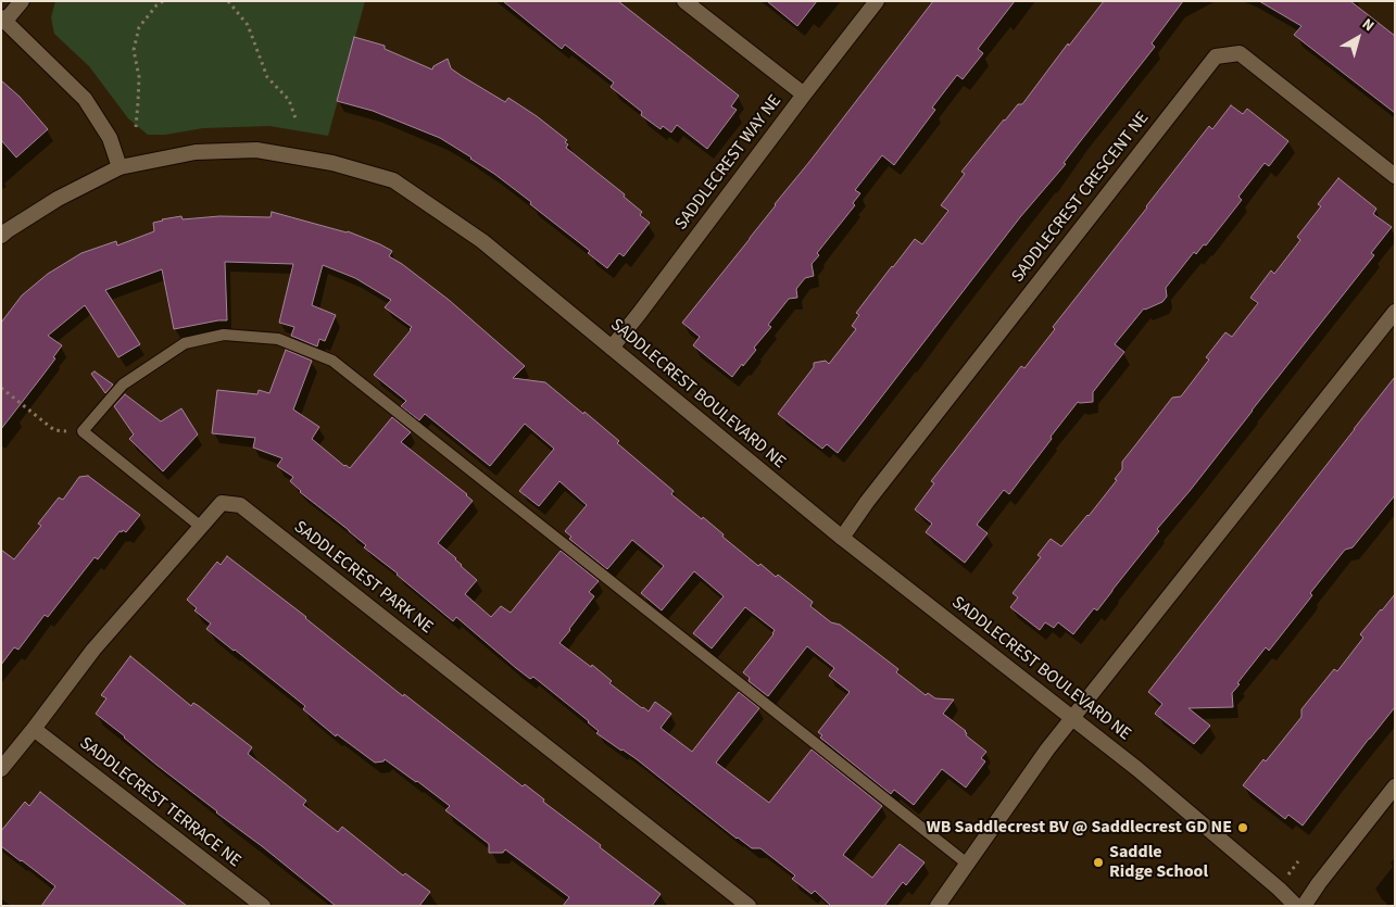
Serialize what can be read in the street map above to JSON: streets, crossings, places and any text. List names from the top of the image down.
{
  "streets": {
    "street": [
      "SADDLECREST WAY NE",
      "SADDLECREST CRESCENT NE",
      "SADDLECREST BOULEVARD NE",
      "SADDLECREST PARK NE",
      "SADDLECREST TERRACE NE"
    ]
  },
  "crossings": [
    ["SADDLECREST WAY NE", "SADDLECREST BOULEVARD NE"],
    ["SADDLECREST CRESCENT NE", "SADDLECREST BOULEVARD NE"],
    ["SADDLECREST PARK NE", "SADDLECREST TERRACE NE"]
  ],
  "places": ["WB Saddlecrest BV @ Saddlecrest GD NE", "Saddle Ridge School"],
  "north": "top right"
}
